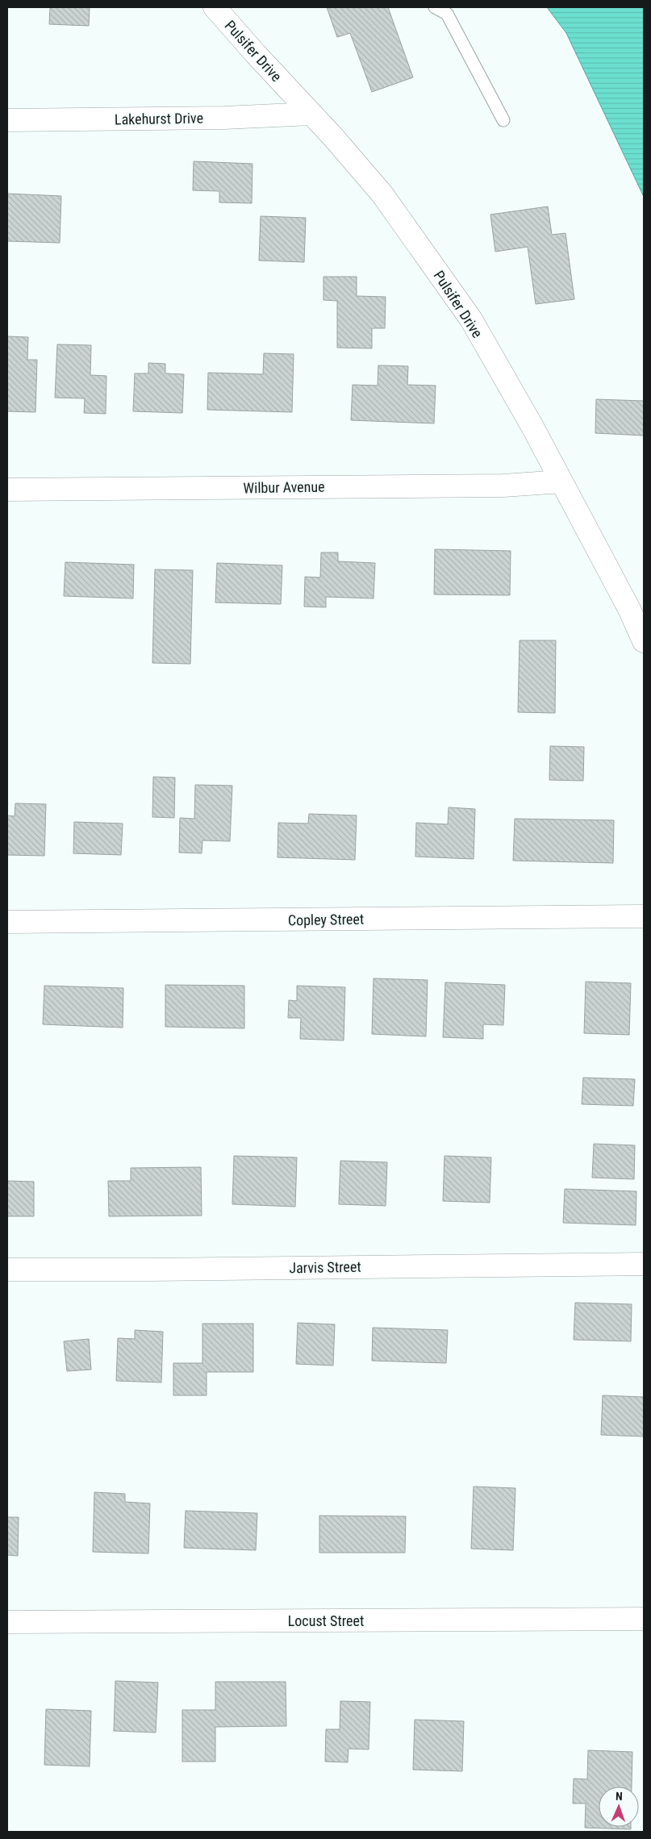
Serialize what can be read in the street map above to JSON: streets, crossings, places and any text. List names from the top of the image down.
{
  "streets": {
    "street": [
      "Pulsifer Drive",
      "Lakehurst Drive",
      "Wilbur Avenue",
      "Copley Street",
      "Jarvis Street",
      "Locust Street"
    ]
  },
  "crossings": [
    ["Pulsifer Drive", "Lakehurst Drive"],
    ["Pulsifer Drive", "Wilbur Avenue"]
  ],
  "north": "top"
}
